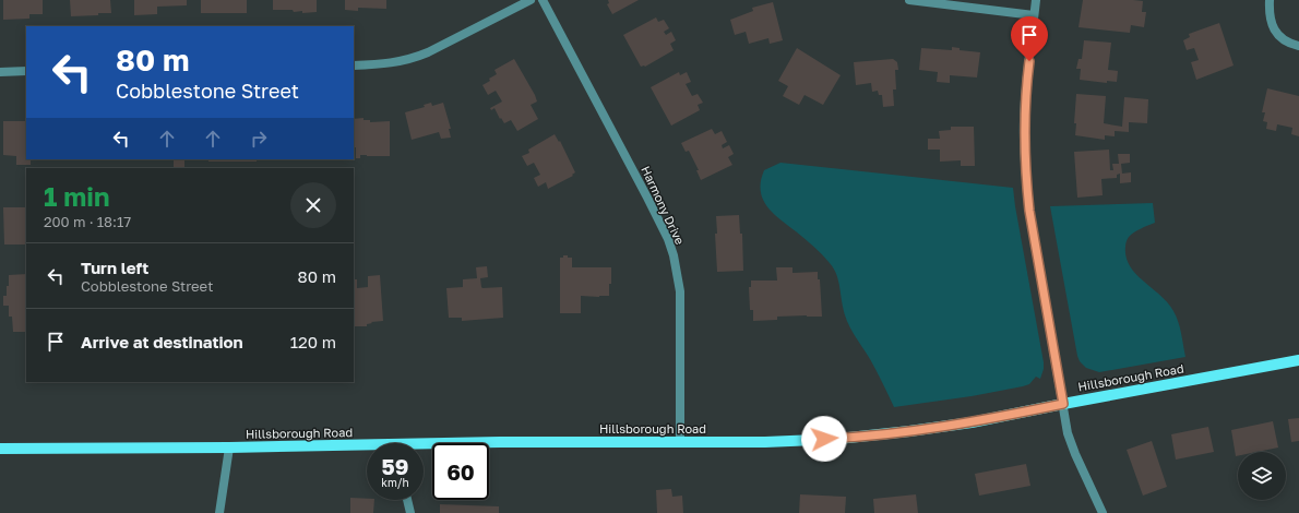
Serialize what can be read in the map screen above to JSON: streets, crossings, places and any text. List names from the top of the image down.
{
  "streets": {
    "main road": ["Hillsborough Road"],
    "street": ["Harmony Drive"]
  },
  "crossings": [
    ["Harmony Drive", "Hillsborough Road"]
  ],
  "page": {
    "turn": ["80 m", "Cobblestone Street"],
    "heading": ["1 min", "200 m · 18:17"],
    "list": [
      {
        "name": "Turn left",
        "note": "Cobblestone Street",
        "value": "80 m"
      },
      {
        "name": "Arrive at destination",
        "value": "120 m"
      }
    ],
    "speed": "59 km/h",
    "limit": "60"
  }
}
